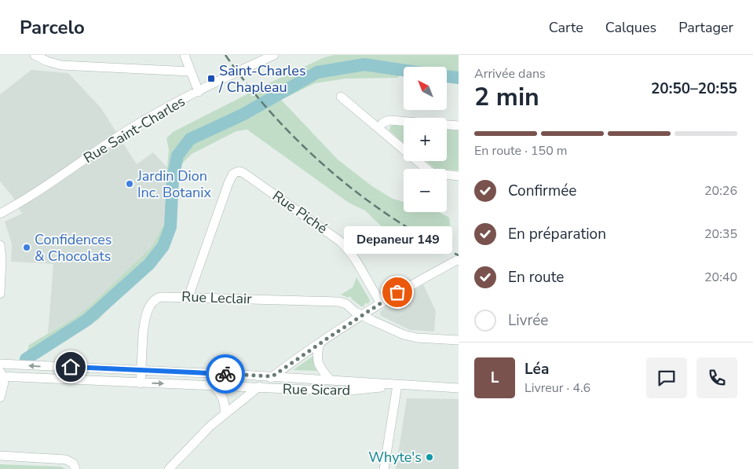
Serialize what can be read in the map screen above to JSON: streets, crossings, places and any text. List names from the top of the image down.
{
  "streets": {
    "street": [
      "Rue Saint-Charles",
      "Rue Piché",
      "Rue Leclair",
      "Rue Sicard"
    ]
  },
  "crossings": [
    ["Rue Piché", "Rue Leclair"],
    ["Rue Leclair", "Rue Sicard"]
  ],
  "places": {
    "transit": ["Saint-Charles / Chapleau"],
    "other": [
      "Jardin Dion Inc. Botanix",
      "Confidences & Chocolats",
      "Depaneur 149",
      "Whyte's"
    ]
  },
  "north": "top left",
  "page": {
    "header": "Parcelo",
    "nav": ["Carte", "Calques", "Partager"],
    "heading": ["2 min", "Arrivée dans", "20:50–20:55"],
    "panel": ["Léa", "Livreur · 4.6"],
    "map_buttons": ["+", "−"],
    "bar": "En route · 150 m",
    "list": [
      ["Confirmée", "20:26"],
      ["En préparation", "20:35"],
      ["En route", "20:40"],
      "Livrée"
    ],
    "bubble": "Depaneur 149",
    "round": "L"
  }
}
